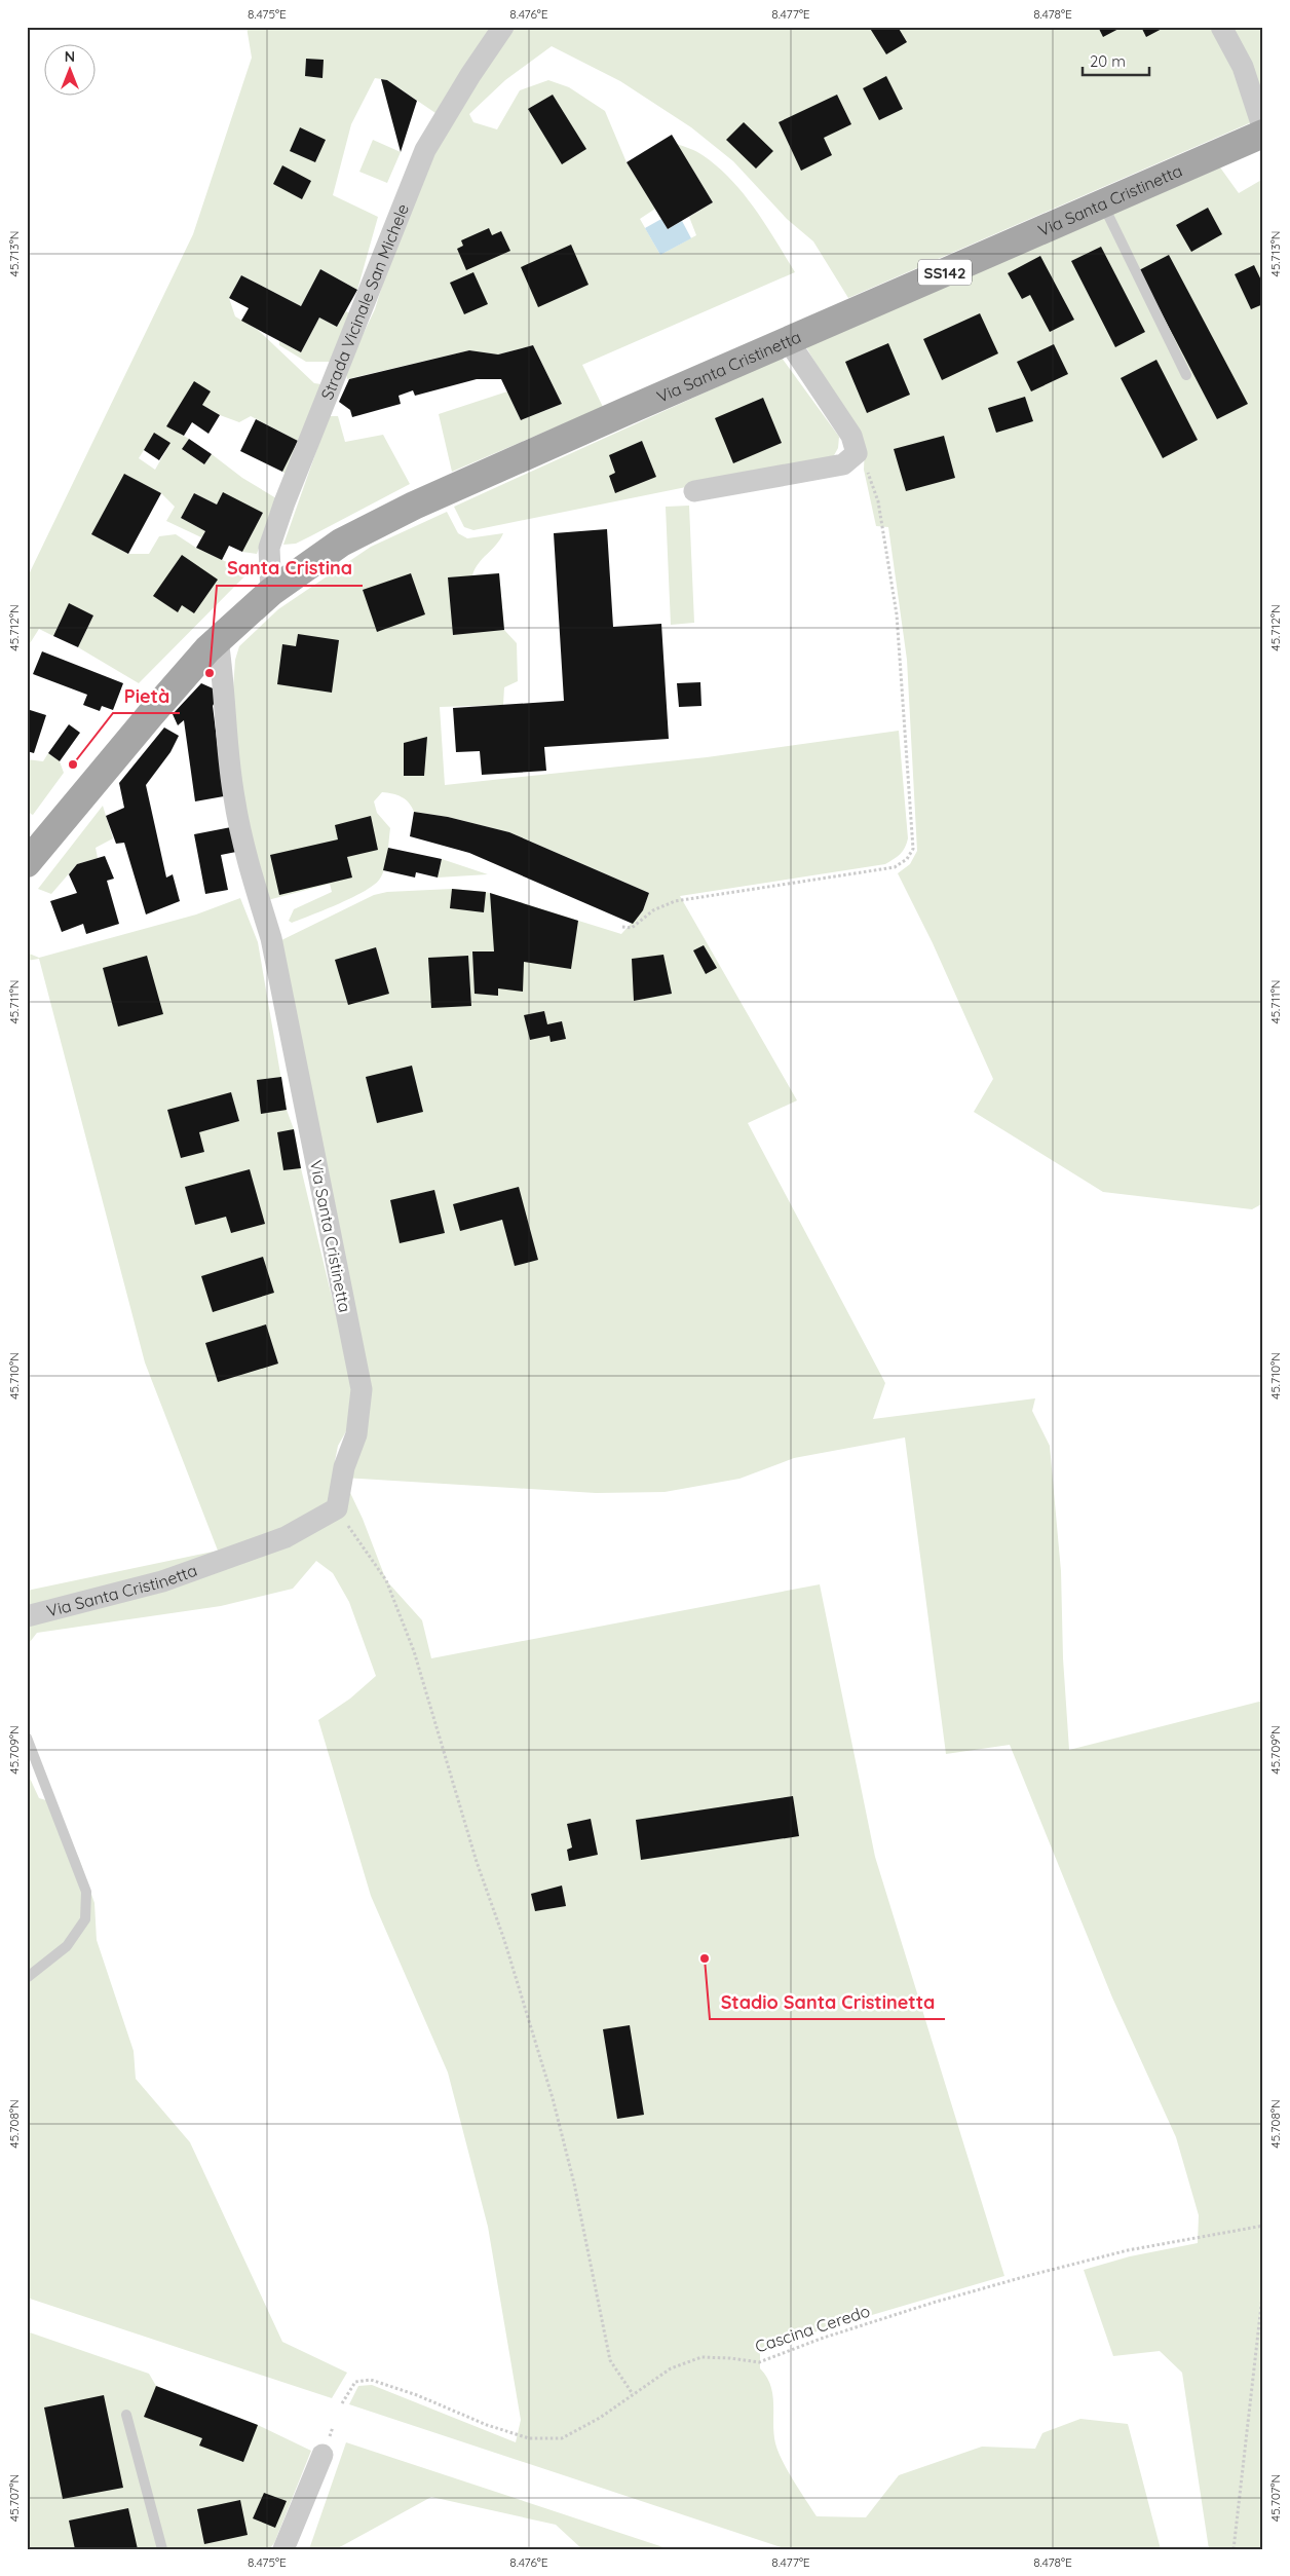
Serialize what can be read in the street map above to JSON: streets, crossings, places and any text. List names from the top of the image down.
{
  "streets": {
    "main road": ["Via Santa Cristinetta", "SS142"],
    "street": ["Strada Vicinale San Michele"],
    "path": ["Cascina Ceredo"]
  },
  "crossings": [
    ["Via Santa Cristinetta", "Strada Vicinale San Michele"]
  ],
  "places": ["Santa Cristina", "Pietà", "Stadio Santa Cristinetta"],
  "scale_bar": "20 m",
  "north": "top",
  "coordinates": [
    "8.475°E",
    "8.476°E",
    "8.477°E",
    "8.478°E",
    "45.713°N",
    "45.712°N",
    "45.711°N",
    "45.710°N",
    "45.709°N",
    "45.708°N",
    "45.707°N"
  ]
}
